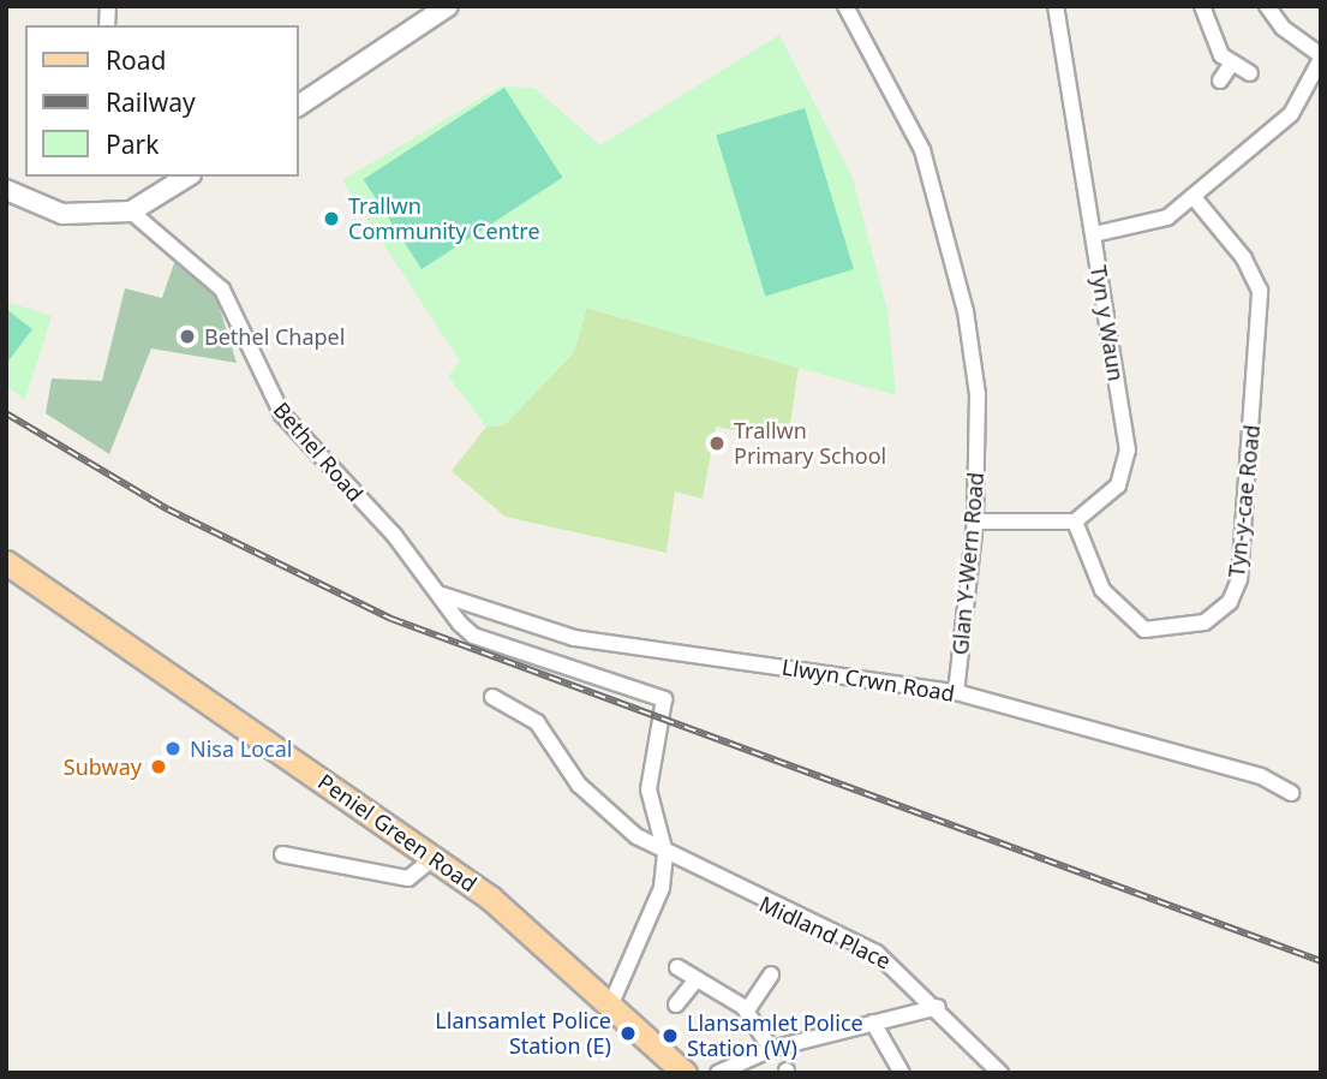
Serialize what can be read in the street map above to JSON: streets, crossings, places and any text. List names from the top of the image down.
{
  "streets": {
    "main road": ["Peniel Green Road"],
    "street": [
      "Tyn y Waun",
      "Bethel Road",
      "Tyn-y-cae Road",
      "Glan Y-Wern Road",
      "Llwyn Crwn Road",
      "Midland Place"
    ]
  },
  "crossings": [
    ["Tyn y Waun", "Tyn-y-cae Road"],
    ["Bethel Road", "Llwyn Crwn Road"],
    ["Bethel Road", "Midland Place"],
    ["Glan Y-Wern Road", "Llwyn Crwn Road"]
  ],
  "places": [
    "Trallwn Community Centre",
    "Bethel Chapel",
    "Trallwn Primary School",
    "Nisa Local",
    "Subway",
    "Llansamlet Police Station (E)",
    "Llansamlet Police Station (W)"
  ],
  "legend": ["Road", "Railway", "Park"]
}
